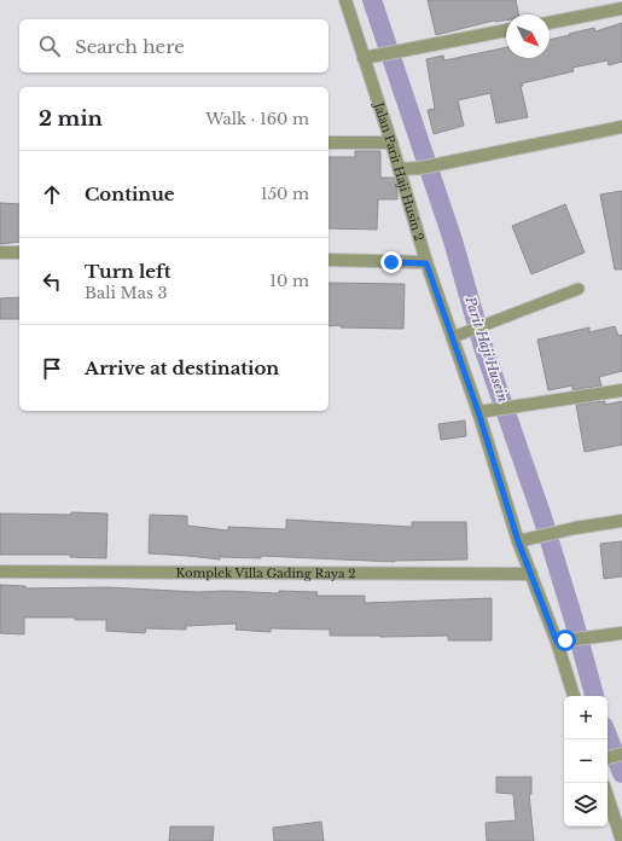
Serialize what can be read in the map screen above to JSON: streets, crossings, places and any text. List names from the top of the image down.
{
  "streets": {
    "street": ["Jalan Parit Haji Husin 2", "Komplek Villa Gading Raya 2"]
  },
  "crossings": [
    ["Jalan Parit Haji Husin 2", "Komplek Villa Gading Raya 2"]
  ],
  "water": ["Parit Haji Husein"],
  "north": "bottom right",
  "page": {
    "search": "Search here",
    "heading": ["2 min", "Walk · 160 m"],
    "list": [
      ["Continue", "150 m"],
      ["Turn left", "Bali Mas 3", "10 m"],
      "Arrive at destination"
    ],
    "map_buttons": ["+", "−"]
  }
}
